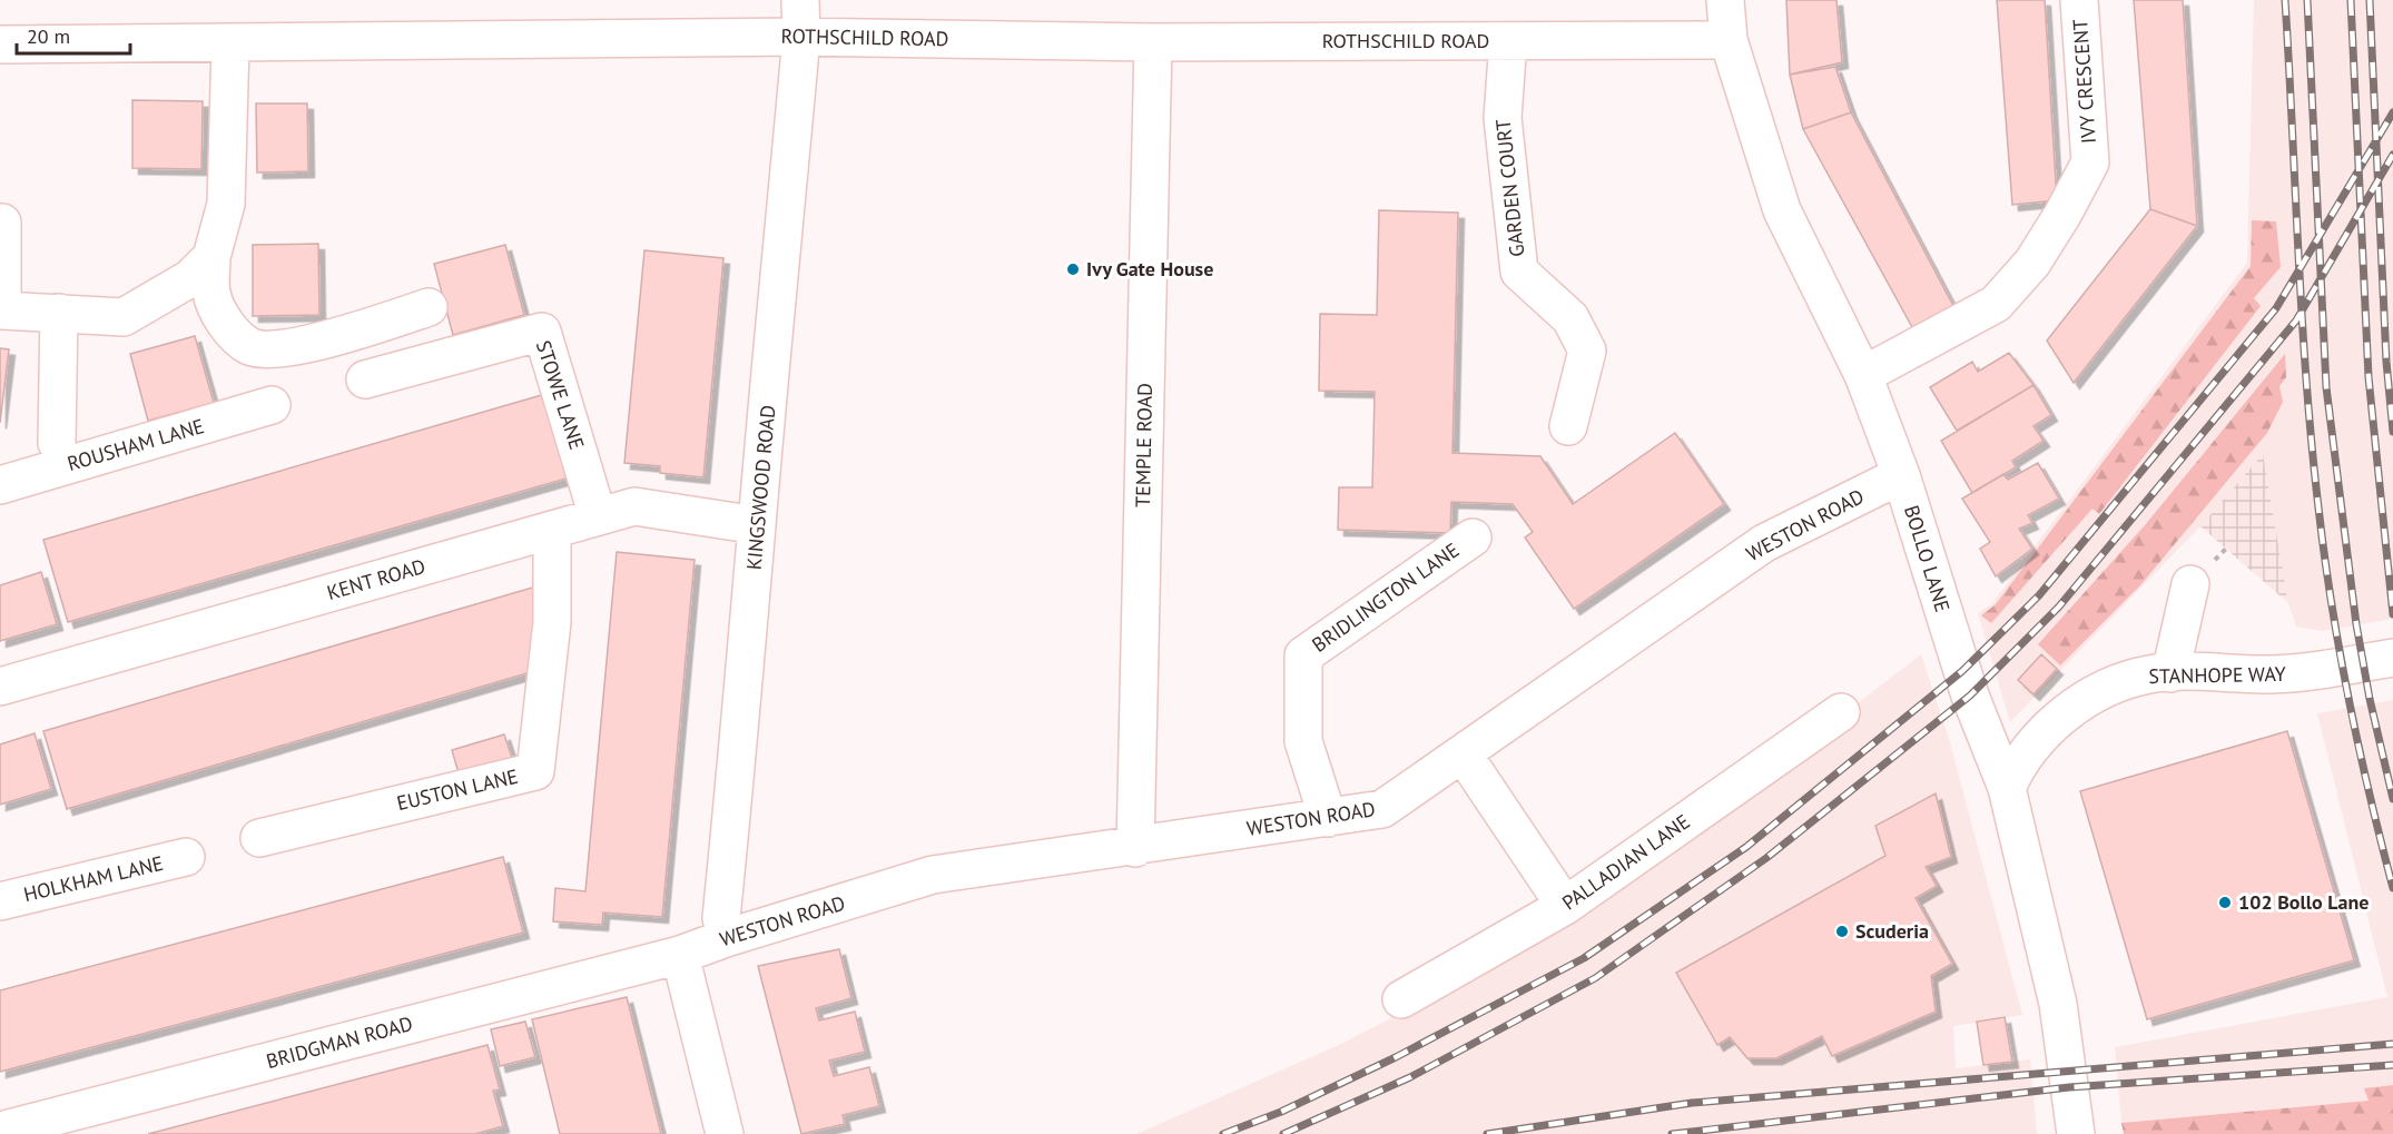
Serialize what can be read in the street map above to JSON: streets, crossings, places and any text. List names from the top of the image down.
{
  "streets": {
    "street": [
      "ROTHSCHILD ROAD",
      "IVY CRESCENT",
      "GARDEN COURT",
      "STOWE LANE",
      "ROUSHAM LANE",
      "TEMPLE ROAD",
      "KINGSWOOD ROAD",
      "WESTON ROAD",
      "BOLLO LANE",
      "KENT ROAD",
      "BRIDLINGTON LANE",
      "STANHOPE WAY",
      "EUSTON LANE",
      "PALLADIAN LANE",
      "HOLKHAM LANE",
      "BRIDGMAN ROAD"
    ]
  },
  "crossings": [
    ["ROTHSCHILD ROAD", "GARDEN COURT"],
    ["ROTHSCHILD ROAD", "TEMPLE ROAD"],
    ["ROTHSCHILD ROAD", "KINGSWOOD ROAD"],
    ["ROTHSCHILD ROAD", "BOLLO LANE"],
    ["IVY CRESCENT", "BOLLO LANE"],
    ["STOWE LANE", "KENT ROAD"],
    ["TEMPLE ROAD", "WESTON ROAD"],
    ["KINGSWOOD ROAD", "WESTON ROAD"],
    ["KINGSWOOD ROAD", "KENT ROAD"],
    ["WESTON ROAD", "BOLLO LANE"],
    ["WESTON ROAD", "BRIDLINGTON LANE"],
    ["WESTON ROAD", "BRIDGMAN ROAD"],
    ["BOLLO LANE", "STANHOPE WAY"],
    ["KENT ROAD", "EUSTON LANE"]
  ],
  "places": ["Ivy Gate House", "102 Bollo Lane", "Scuderia"],
  "scale_bar": "20 m"
}
